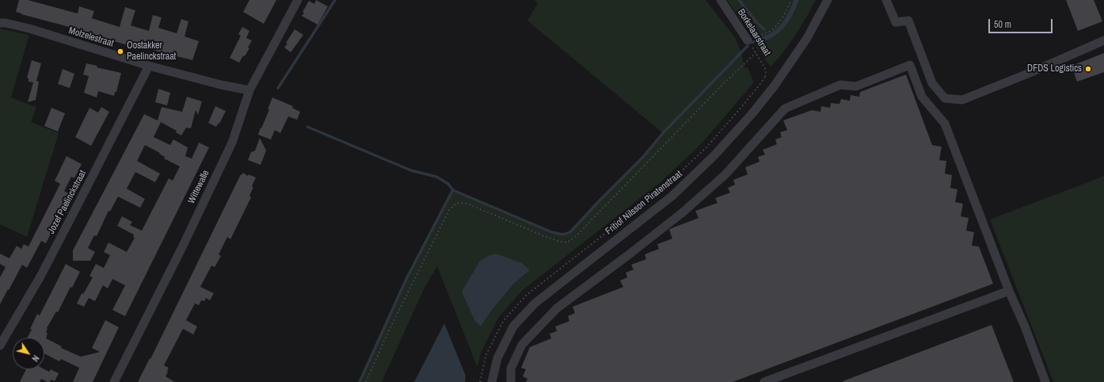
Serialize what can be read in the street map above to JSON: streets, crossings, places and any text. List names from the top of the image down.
{
  "streets": {
    "street": [
      "Borkelaarstraat",
      "Molzelestraat",
      "Wittewalle",
      "Jozef Paelinckstraat",
      "Fritiof Nilsson Piratenstraat"
    ]
  },
  "crossings": [
    ["Molzelestraat", "Wittewalle"],
    ["Molzelestraat", "Jozef Paelinckstraat"]
  ],
  "places": ["Oostakker Paelinckstraat", "DFDS Logistics"],
  "scale_bar": "50 m",
  "north": "bottom right"
}
